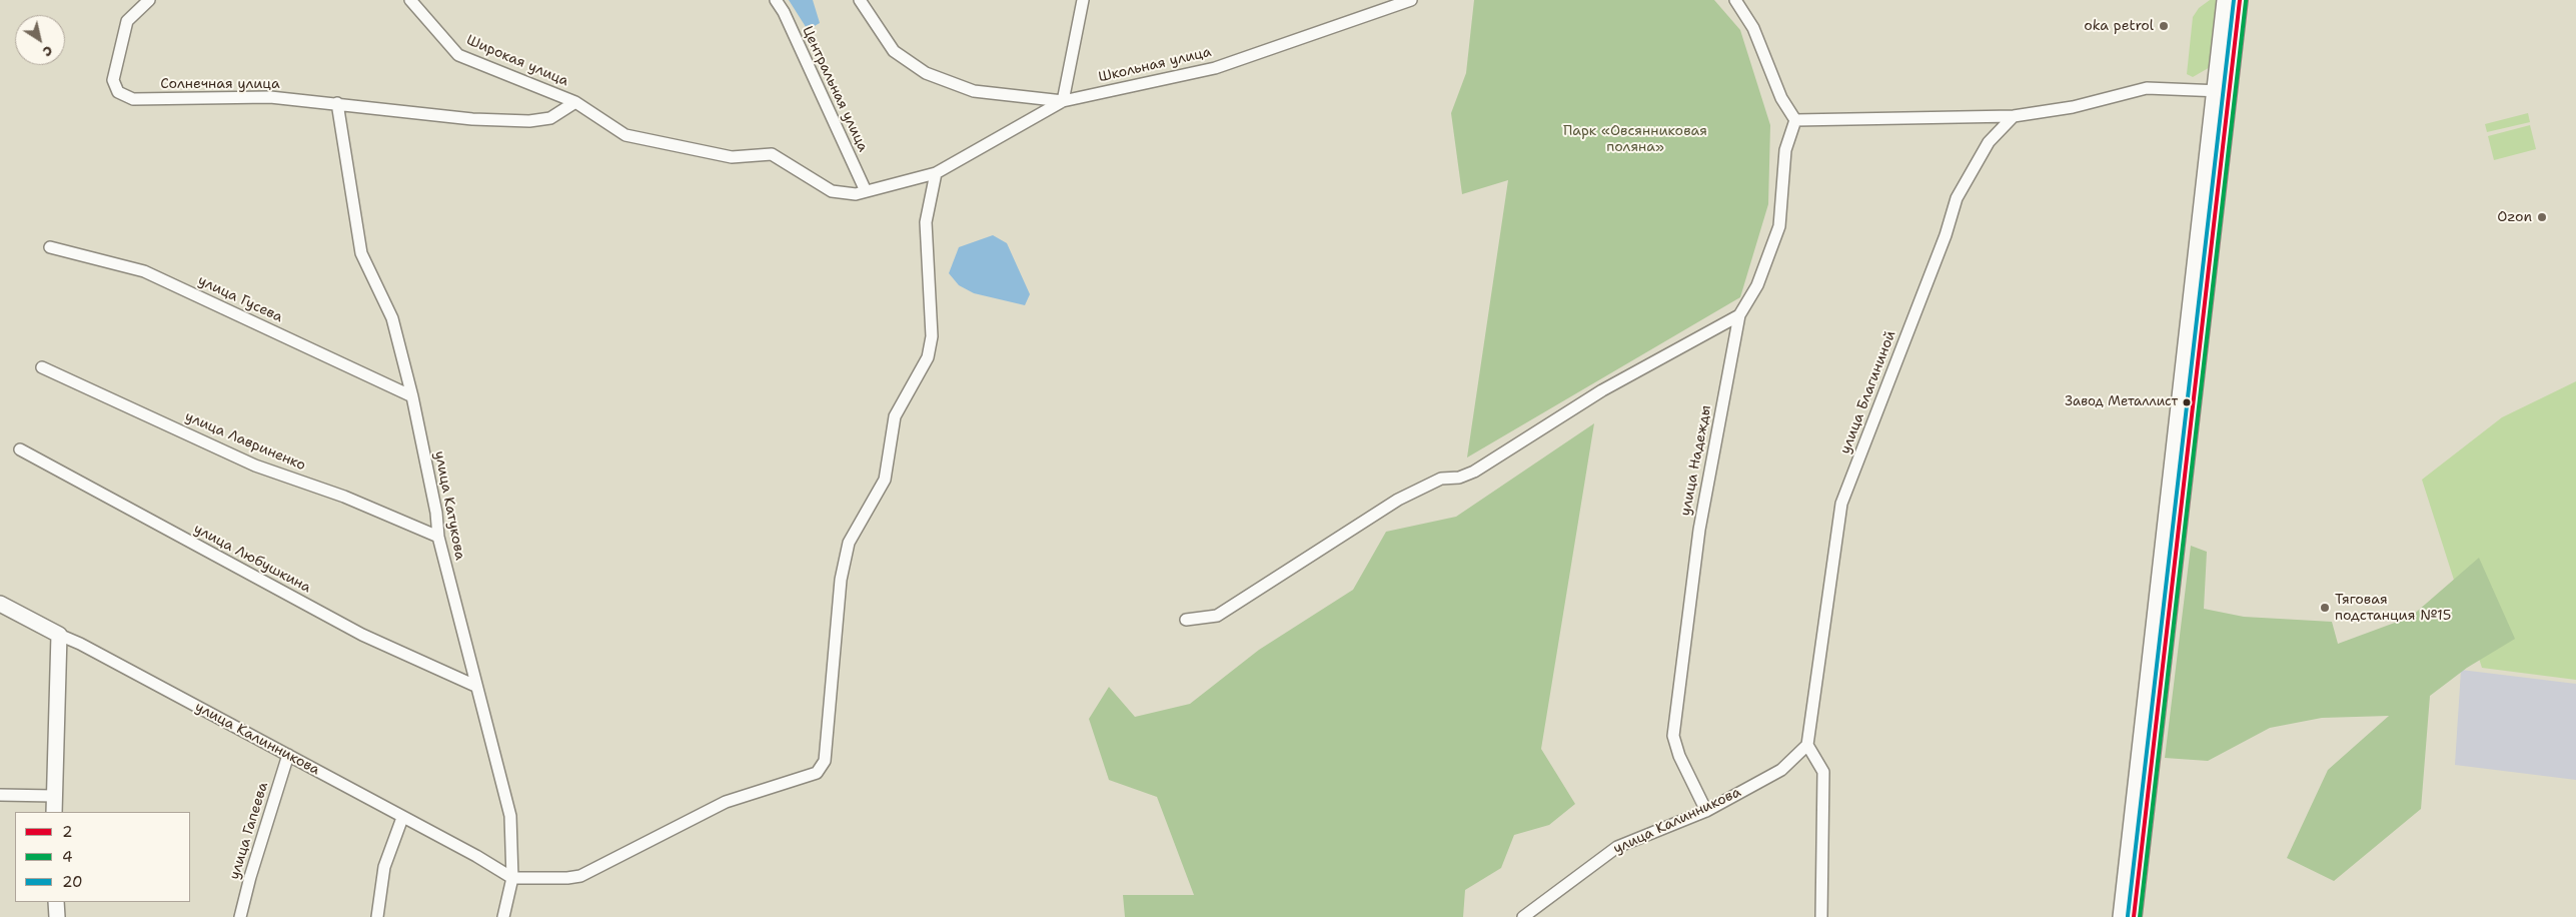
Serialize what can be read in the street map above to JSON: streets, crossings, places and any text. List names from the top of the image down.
{
  "streets": {
    "main road": ["улица Калинникова"],
    "street": [
      "Широкая улица",
      "Школьная улица",
      "Солнечная улица",
      "Центральная улица",
      "улица Гусева",
      "улица Благининой",
      "улица Лавриненко",
      "улица Надежды",
      "улица Катукова",
      "улица Любушкина",
      "улица Гапеева"
    ]
  },
  "crossings": [
    ["Широкая улица", "Школьная улица"],
    ["Широкая улица", "Солнечная улица"],
    ["Широкая улица", "Центральная улица"],
    ["Школьная улица", "Центральная улица"],
    ["Солнечная улица", "улица Катукова"],
    ["улица Гусева", "улица Катукова"],
    ["улица Благининой", "улица Калинникова"],
    ["улица Лавриненко", "улица Катукова"],
    ["улица Надежды", "улица Калинникова"],
    ["улица Катукова", "улица Любушкина"],
    ["улица Катукова", "улица Калинникова"],
    ["улица Калинникова", "улица Гапеева"]
  ],
  "parks": ["Парк «Овсянниковая поляна»"],
  "places": [
    "oka petrol",
    "Ozon",
    "Завод Металлист",
    "Тяговая подстанция №15"
  ],
  "lines": ["transit line 2", "transit line 20", "transit line 4"],
  "legend": ["2", "4", "20"],
  "north": "bottom right"
}
